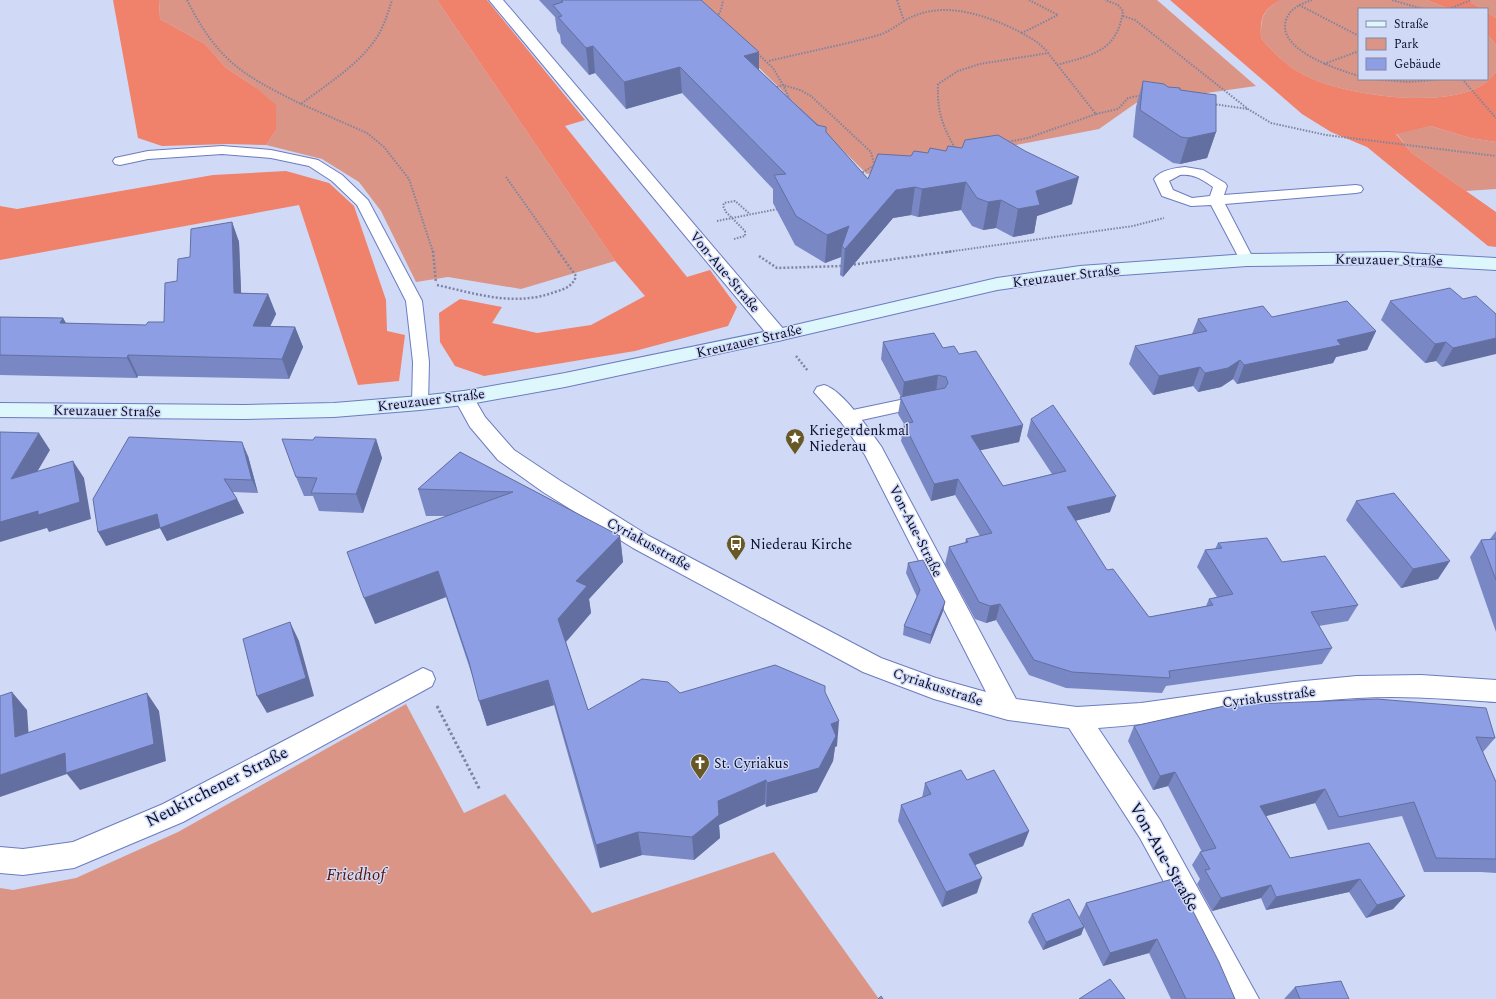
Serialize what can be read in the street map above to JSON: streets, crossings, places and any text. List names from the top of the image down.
{
  "streets": {
    "main road": ["Kreuzauer Straße"],
    "street": ["Von-Aue-Straße", "Cyriakusstraße", "Neukirchener Straße"]
  },
  "crossings": [
    ["Kreuzauer Straße", "Von-Aue-Straße"],
    ["Kreuzauer Straße", "Cyriakusstraße"],
    ["Von-Aue-Straße", "Cyriakusstraße"]
  ],
  "parks": ["Friedhof"],
  "places": {
    "place": ["Kriegerdenkmal Niederau"],
    "bus stop": ["Niederau Kirche"],
    "church": ["St. Cyriakus"]
  },
  "legend": ["Straße", "Park", "Gebäude"]
}
